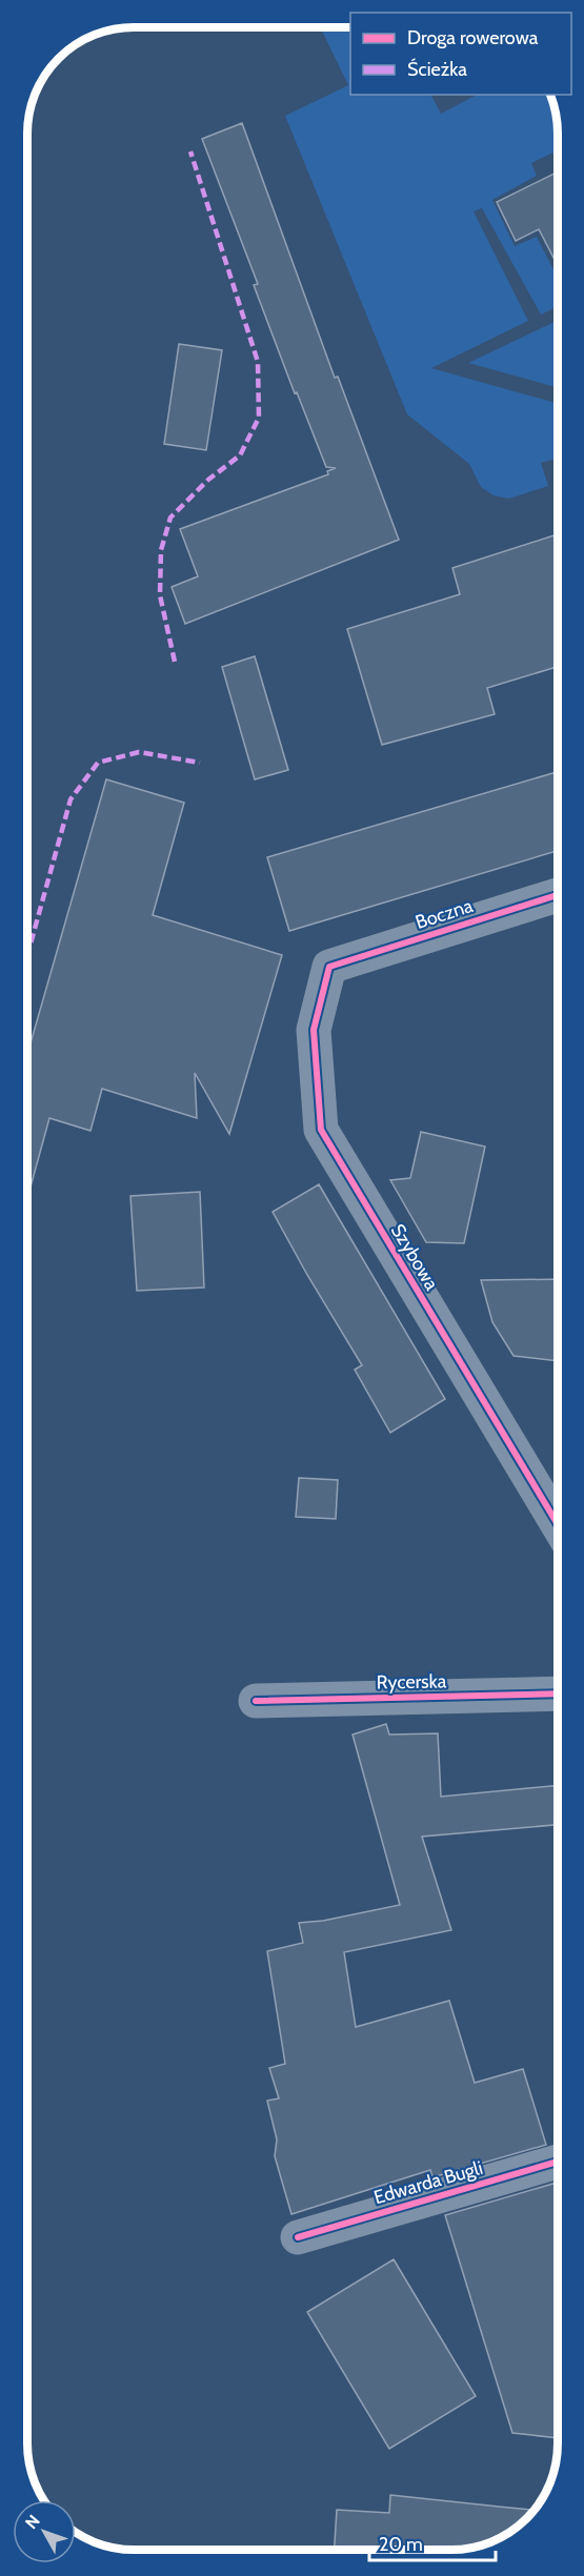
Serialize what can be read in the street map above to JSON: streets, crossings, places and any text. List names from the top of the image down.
{
  "streets": {
    "street": [
      "Boczna",
      "Szybowa",
      "Rycerska",
      "Edwarda Bugli"
    ]
  },
  "crossings": [
    ["Boczna", "Szybowa"]
  ],
  "legend": ["Droga rowerowa", "Ścieżka"],
  "scale_bar": "20 m",
  "north": "top left"
}
